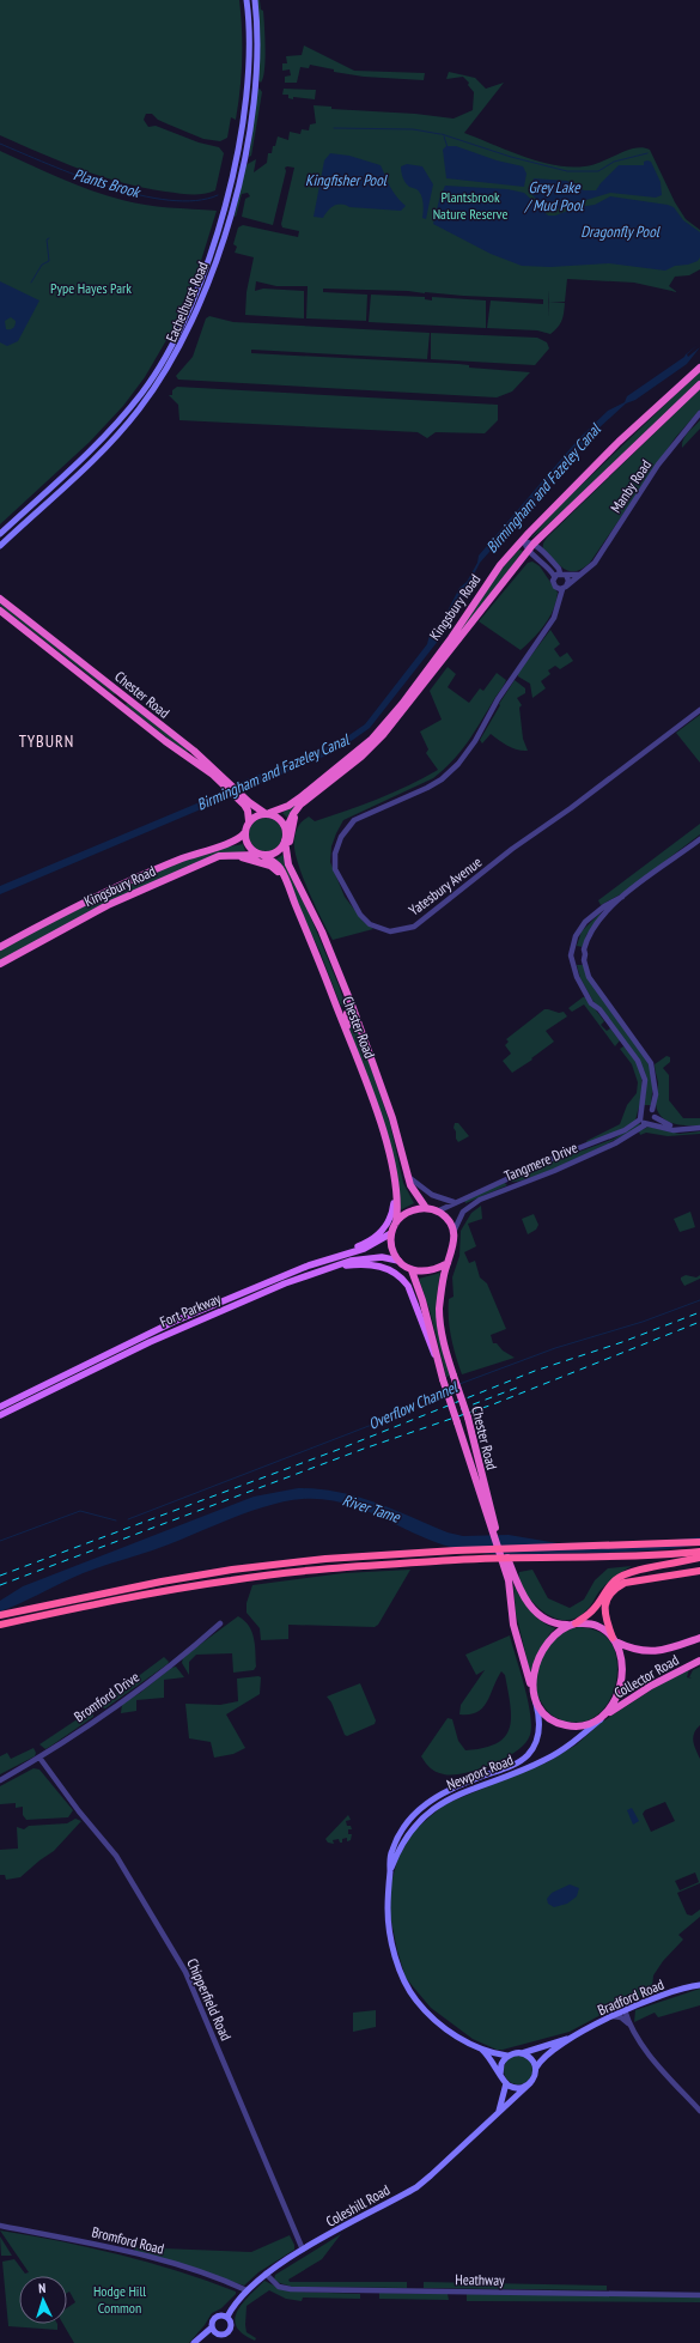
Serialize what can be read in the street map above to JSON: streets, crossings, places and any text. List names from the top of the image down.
{
  "streets": {
    "highway": ["Kingsbury Road", "Chester Road", "Collector Road"],
    "main road": [
      "Eachelhurst Road",
      "Fort Parkway",
      "Newport Road",
      "Bradford Road",
      "Coleshill Road"
    ],
    "street": [
      "Manby Road",
      "Yatesbury Avenue",
      "Tangmere Drive",
      "Bromford Drive",
      "Chipperfield Road",
      "Bromford Road",
      "Heathway"
    ]
  },
  "crossings": [
    ["Manby Road", "Yatesbury Avenue"],
    ["Kingsbury Road", "Chester Road"],
    ["Chester Road", "Tangmere Drive"],
    ["Chester Road", "Fort Parkway"],
    ["Tangmere Drive", "Fort Parkway"],
    ["Collector Road", "Newport Road"],
    ["Bromford Drive", "Chipperfield Road"],
    ["Newport Road", "Bradford Road"],
    ["Newport Road", "Coleshill Road"],
    ["Bradford Road", "Coleshill Road"],
    ["Chipperfield Road", "Coleshill Road"],
    ["Coleshill Road", "Bromford Road"],
    ["Coleshill Road", "Heathway"]
  ],
  "districts": ["TYBURN"],
  "water": [
    "Kingfisher Pool",
    "Plants Brook",
    "Grey Lake / Mud Pool",
    "Dragonfly Pool",
    "Birmingham and Fazeley Canal",
    "Overflow Channel",
    "River Tame"
  ],
  "parks": ["Plantsbrook Nature Reserve", "Pype Hayes Park", "Hodge Hill Common"],
  "north": "top"
}
